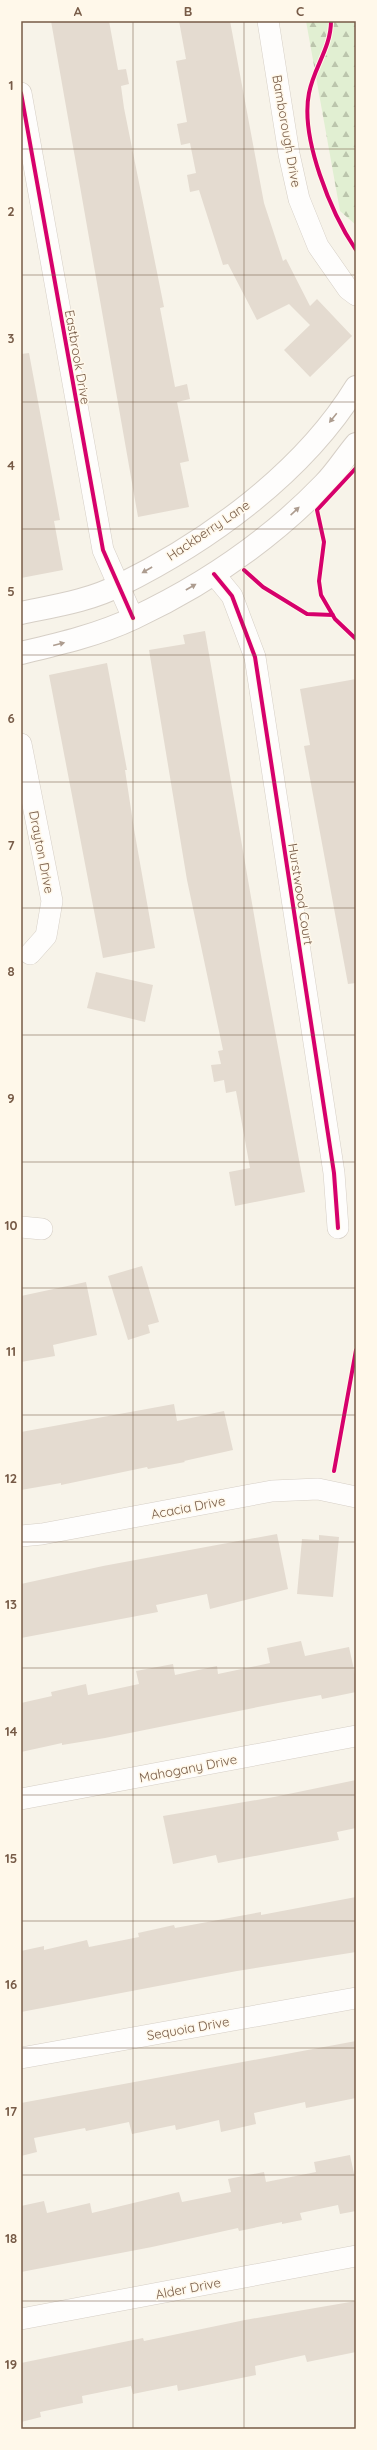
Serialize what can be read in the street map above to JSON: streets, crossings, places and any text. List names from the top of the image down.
{
  "streets": {
    "street": [
      "Bamborough Drive",
      "Eastbrook Drive",
      "Hackberry Lane",
      "Drayton Drive",
      "Hurstwood Court",
      "Acacia Drive",
      "Mahogany Drive",
      "Sequoia Drive",
      "Alder Drive"
    ]
  },
  "crossings": [
    ["Eastbrook Drive", "Hackberry Lane"]
  ],
  "grid": {
    "columns": ["A", "B", "C"],
    "rows": [
      "1",
      "2",
      "3",
      "4",
      "5",
      "6",
      "7",
      "8",
      "9",
      "10",
      "11",
      "12",
      "13",
      "14",
      "15",
      "16",
      "17",
      "18",
      "19"
    ]
  }
}
